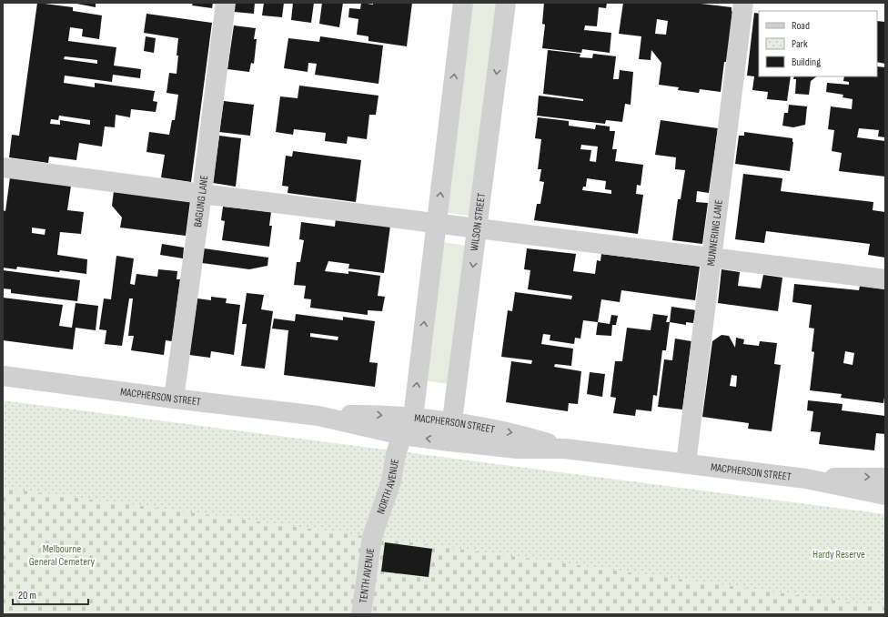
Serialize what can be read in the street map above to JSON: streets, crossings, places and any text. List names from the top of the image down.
{
  "streets": {
    "street": [
      "BAGUNG LANE",
      "WILSON STREET",
      "MUNNERING LANE",
      "MACPHERSON STREET",
      "NORTH AVENUE",
      "TENTH AVENUE"
    ]
  },
  "crossings": [
    ["BAGUNG LANE", "MACPHERSON STREET"],
    ["WILSON STREET", "MACPHERSON STREET"],
    ["MUNNERING LANE", "MACPHERSON STREET"],
    ["MACPHERSON STREET", "NORTH AVENUE"],
    ["NORTH AVENUE", "TENTH AVENUE"]
  ],
  "parks": ["Melbourne General Cemetery", "Hardy Reserve"],
  "legend": ["Road", "Park", "Building"],
  "scale_bar": "20 m"
}
